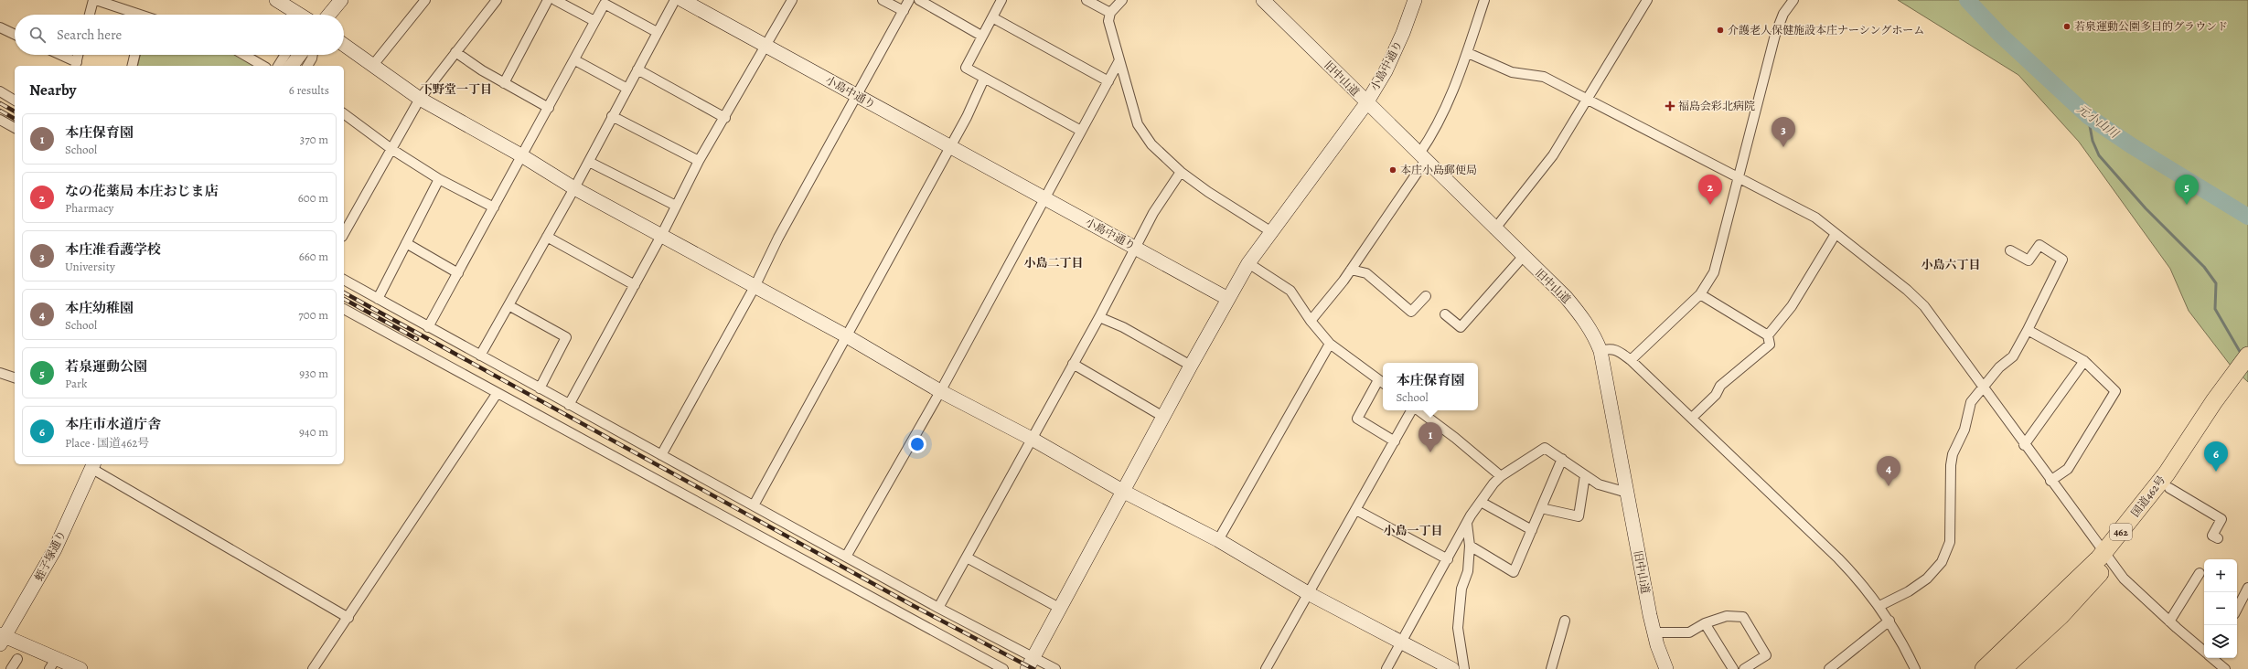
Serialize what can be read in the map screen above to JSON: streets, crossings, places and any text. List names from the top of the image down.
{
  "streets": {
    "highway": ["国道462号", "462"],
    "street": ["小島中通り", "旧中山道", "蛭子塚通り"]
  },
  "crossings": [
    ["小島中通り", "旧中山道"]
  ],
  "districts": [
    "下野堂一丁目",
    "小島二丁目",
    "小島六丁目",
    "小島一丁目"
  ],
  "water": ["元小山川"],
  "places": {
    "other": ["若泉運動公園多目的グラウンド", "介護老人保健施設本庄ナーシングホーム", "本庄小島郵便局"],
    "health": ["福島会彩北病院"]
  },
  "page": {
    "search": "Search here",
    "heading": ["Nearby", "6 results"],
    "list": [
      {
        "mark": "1",
        "name": "本庄保育園",
        "note": "School",
        "value": "370 m"
      },
      {
        "mark": "2",
        "name": "なの花薬局 本庄おじま店",
        "note": "Pharmacy",
        "value": "600 m"
      },
      {
        "mark": "3",
        "name": "本庄准看護学校",
        "note": "University",
        "value": "660 m"
      },
      {
        "mark": "4",
        "name": "本庄幼稚園",
        "note": "School",
        "value": "700 m"
      },
      {
        "mark": "5",
        "name": "若泉運動公園",
        "note": "Park",
        "value": "930 m"
      },
      {
        "mark": "6",
        "name": "本庄市水道庁舎",
        "note": "Place · 国道462号",
        "value": "940 m"
      }
    ],
    "pins": [
      "3",
      "2",
      "5",
      "1",
      "6",
      "4"
    ],
    "popup": ["本庄保育園", "School"],
    "map_buttons": ["+", "−"]
  }
}
